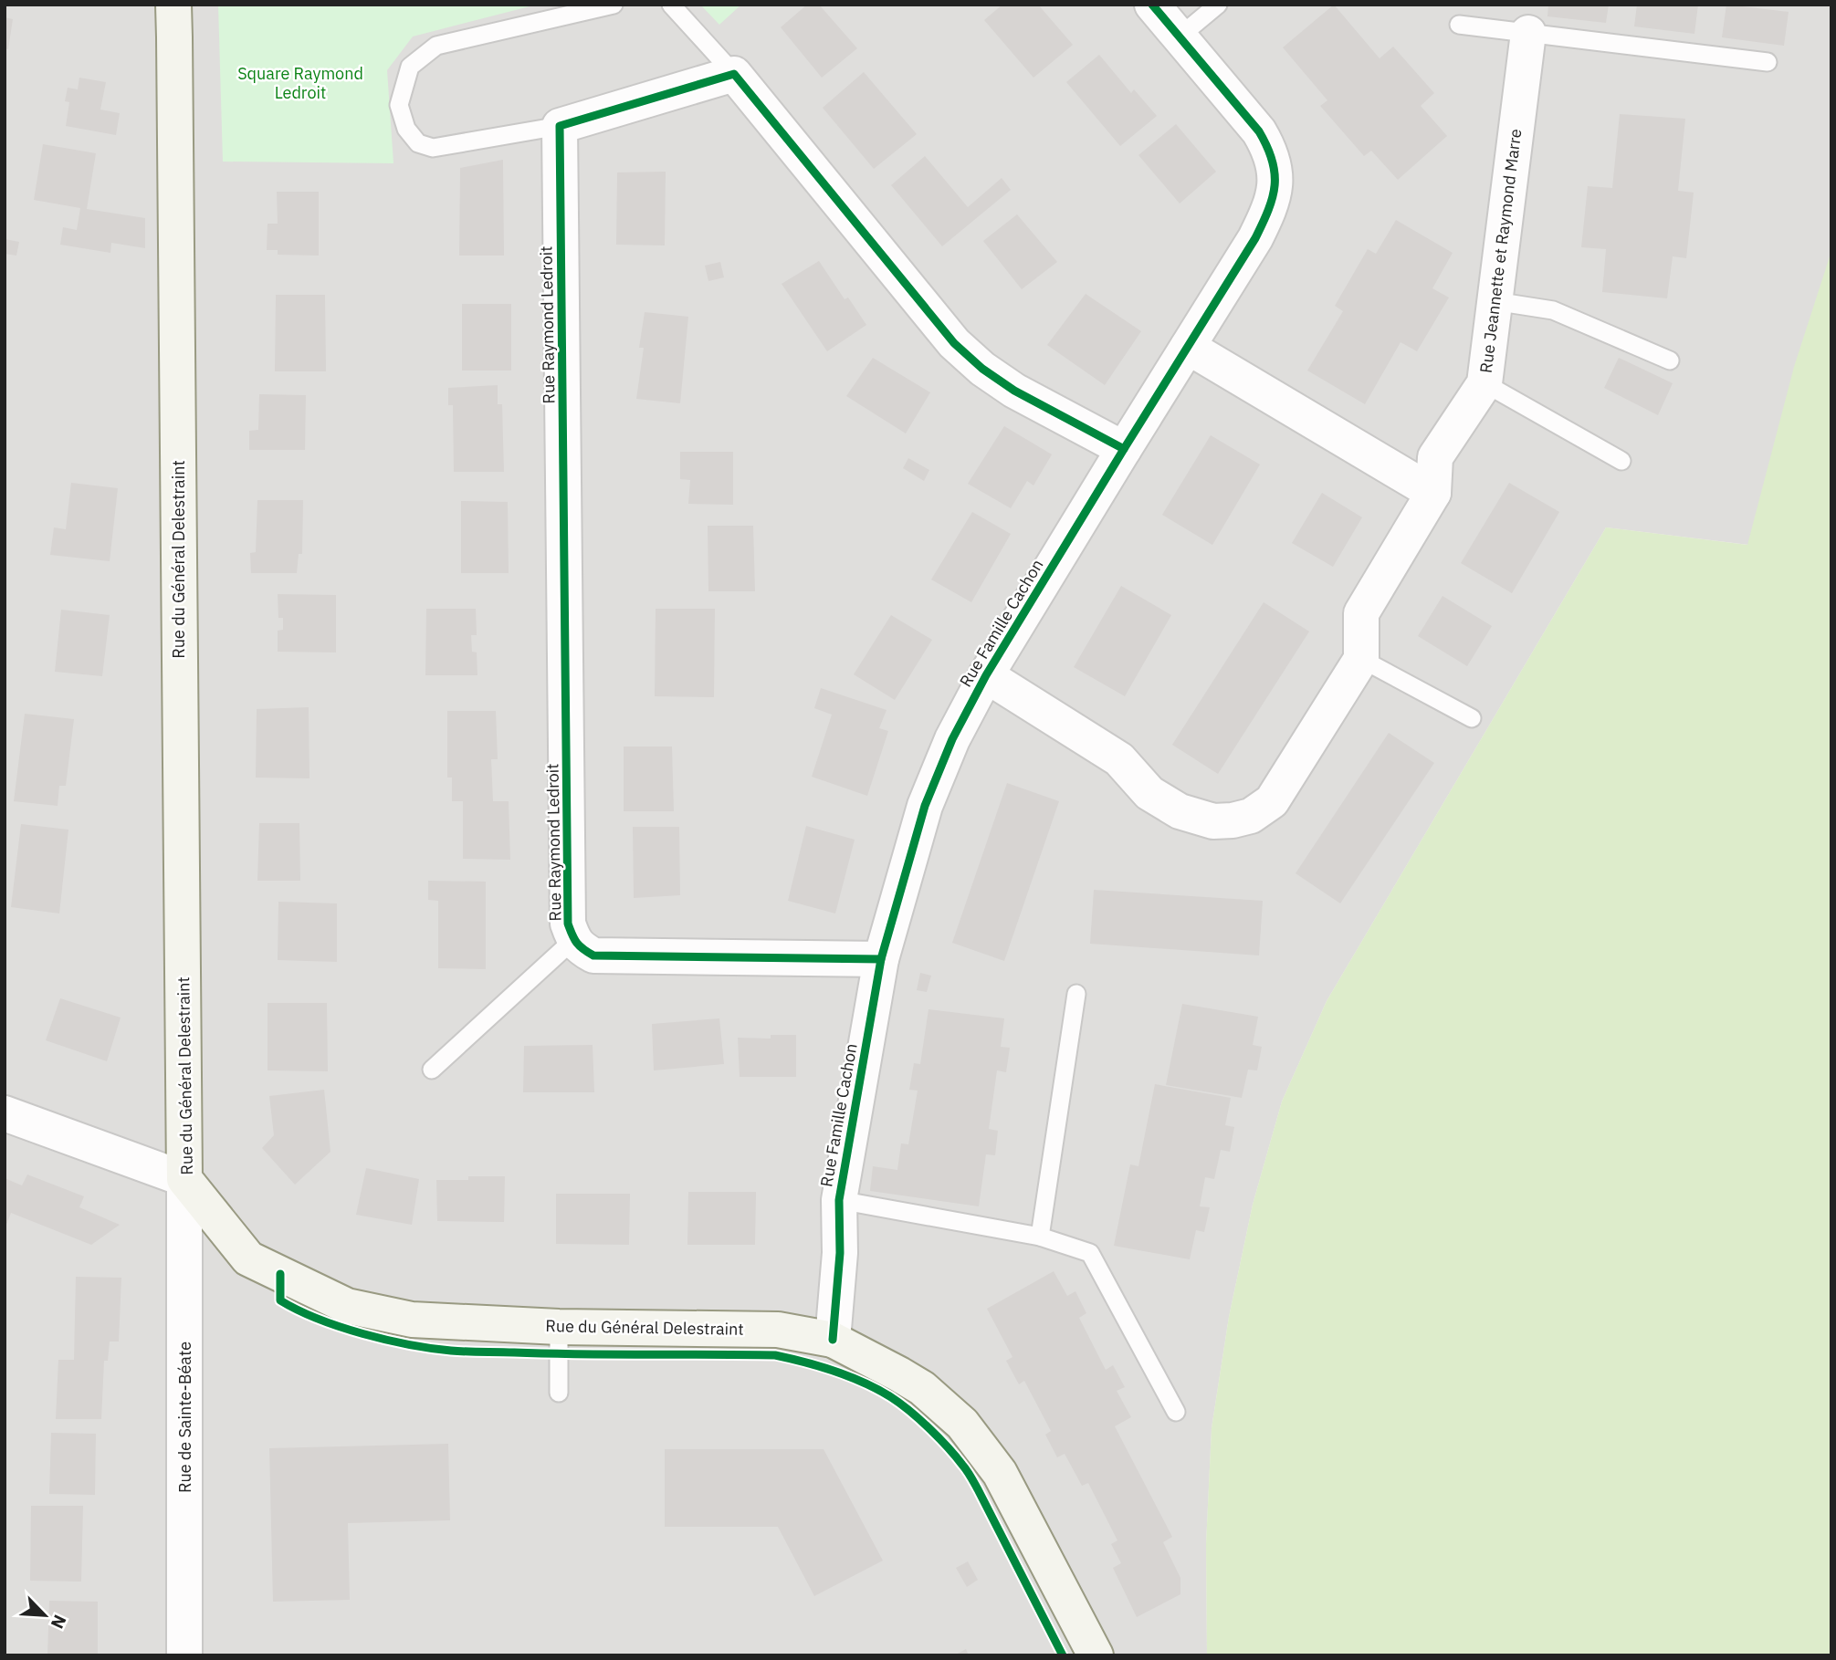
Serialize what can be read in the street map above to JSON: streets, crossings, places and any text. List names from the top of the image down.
{
  "streets": {
    "street": [
      "Rue Jeannette et Raymond Marre",
      "Rue Raymond Ledroit",
      "Rue du Général Delestraint",
      "Rue Famille Cachon",
      "Rue de Sainte-Béate"
    ]
  },
  "crossings": [
    ["Rue Raymond Ledroit", "Rue Famille Cachon"],
    ["Rue du Général Delestraint", "Rue Famille Cachon"],
    ["Rue du Général Delestraint", "Rue de Sainte-Béate"]
  ],
  "parks": ["Square Raymond Ledroit"],
  "north": "bottom right"
}
